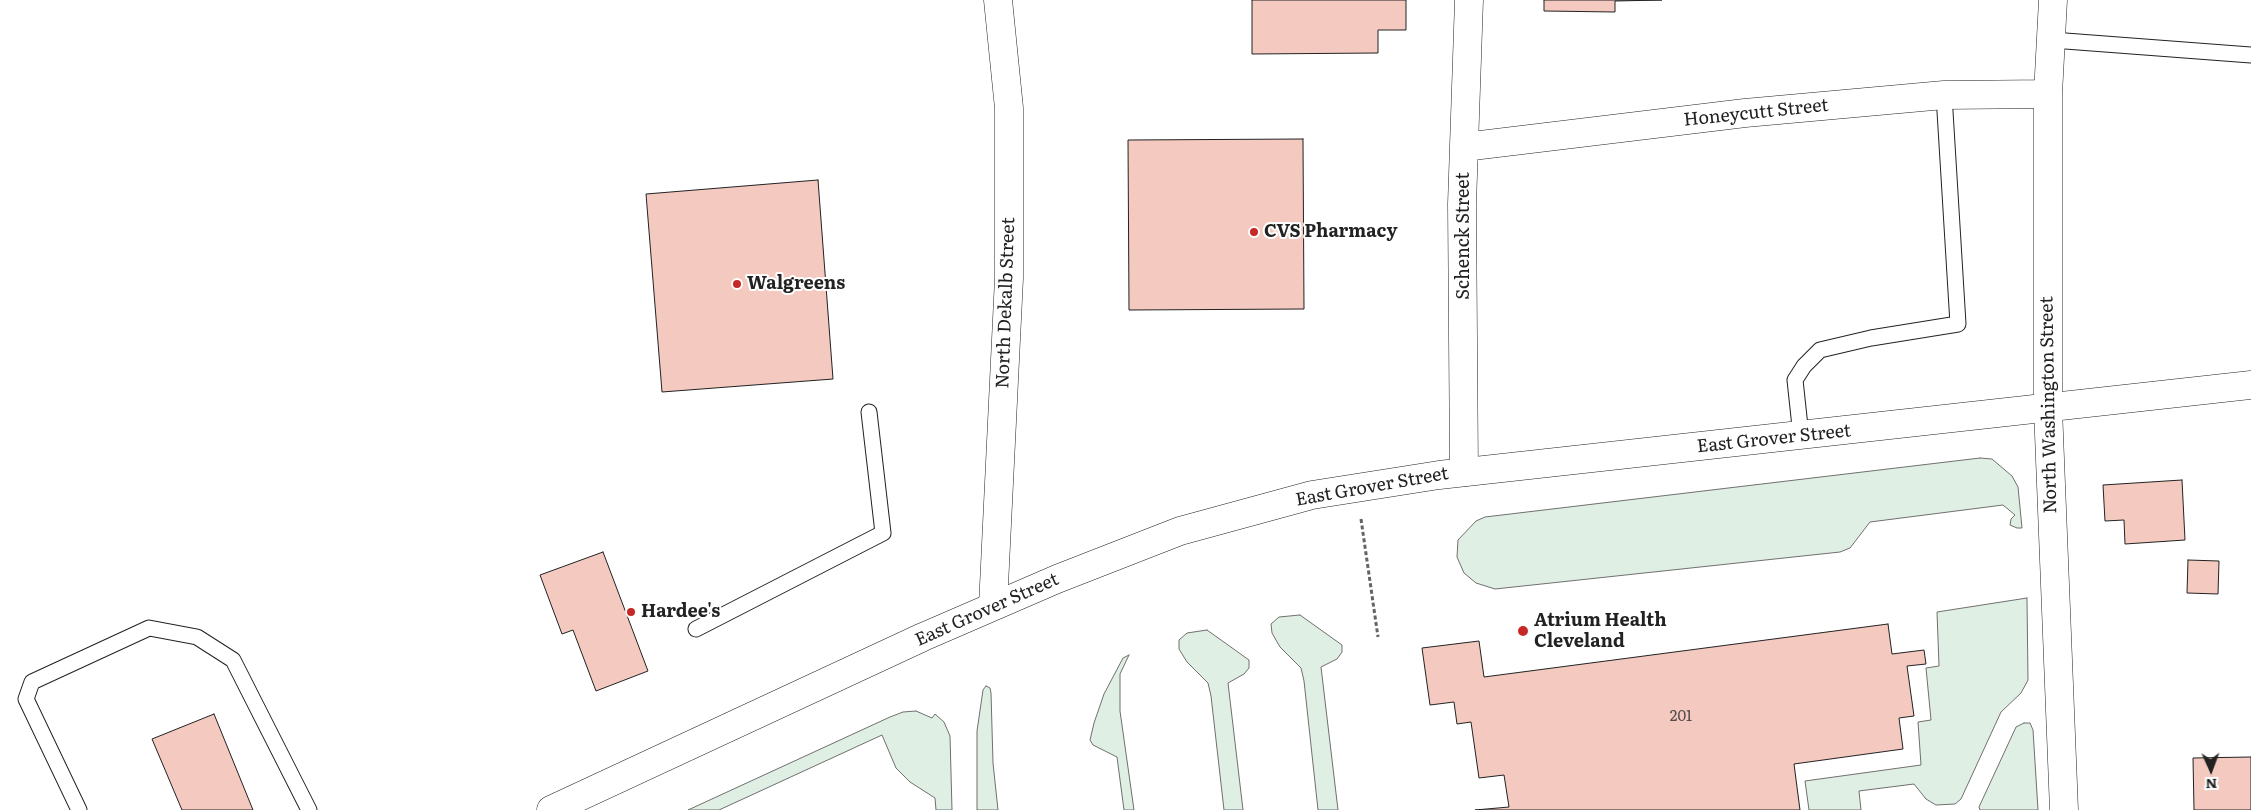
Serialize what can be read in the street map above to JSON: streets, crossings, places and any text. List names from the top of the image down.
{
  "streets": {
    "main road": [
      "Honeycutt Street",
      "Schenck Street",
      "North Dekalb Street",
      "North Washington Street",
      "East Grover Street"
    ]
  },
  "crossings": [
    ["Honeycutt Street", "Schenck Street"],
    ["Honeycutt Street", "North Washington Street"],
    ["Schenck Street", "East Grover Street"],
    ["North Dekalb Street", "East Grover Street"],
    ["North Washington Street", "East Grover Street"]
  ],
  "places": [
    "CVS Pharmacy",
    "Walgreens",
    "Hardee's",
    "Atrium Health Cleveland"
  ],
  "house_numbers": ["201"],
  "north": "bottom"
}
